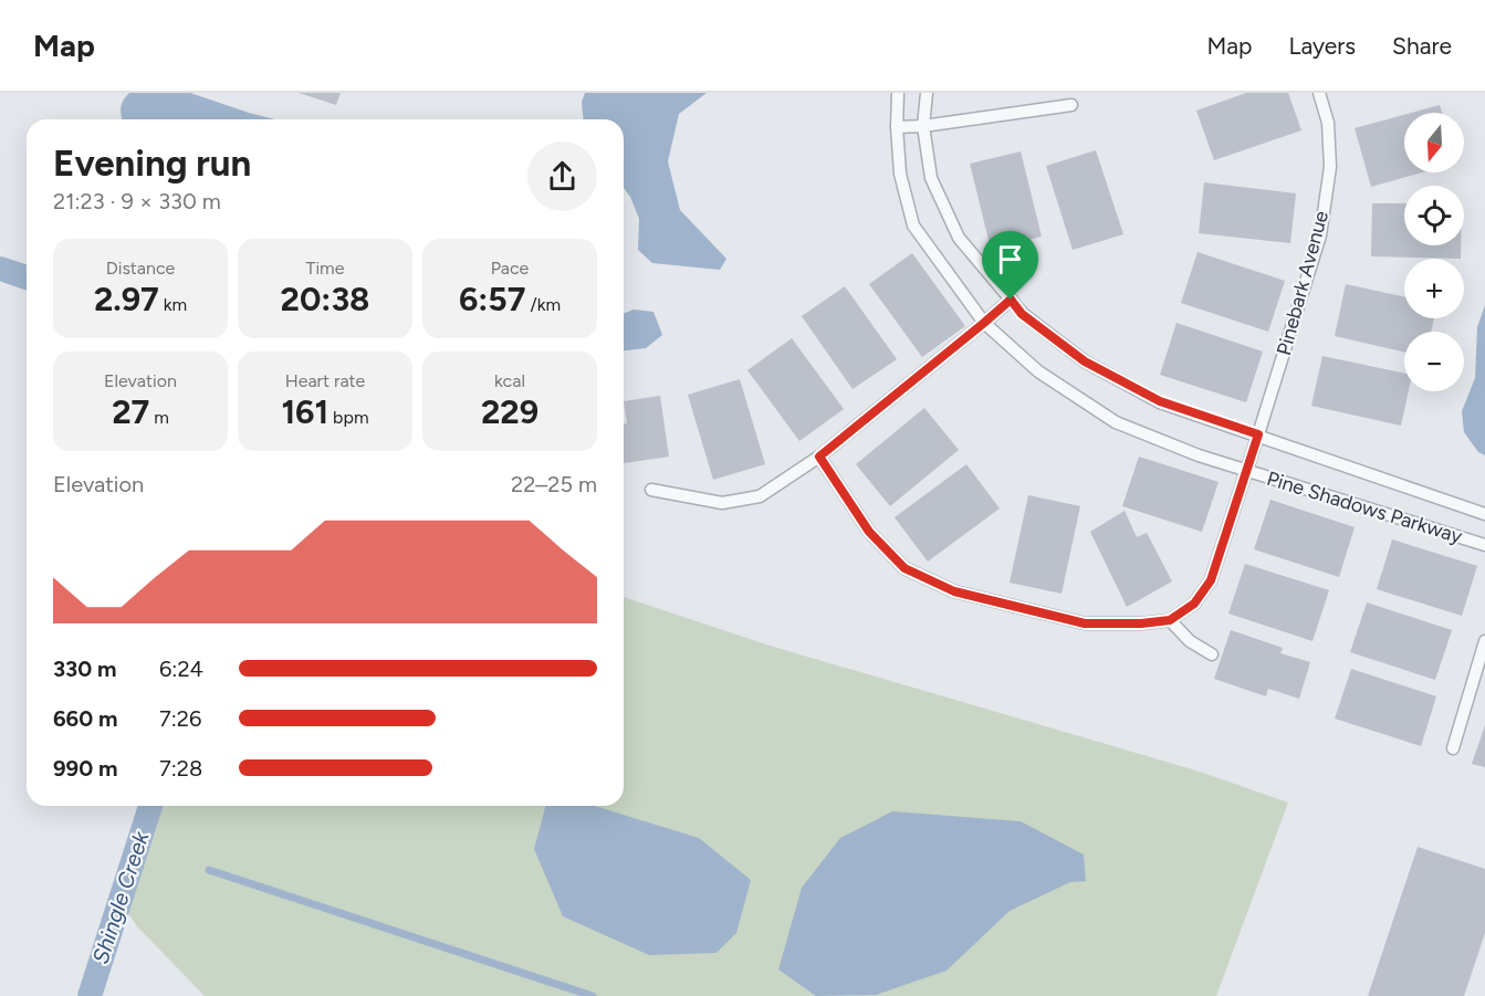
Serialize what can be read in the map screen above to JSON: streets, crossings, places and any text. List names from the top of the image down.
{
  "streets": {
    "lane": ["Pinebark Avenue", "Pine Shadows Parkway"]
  },
  "crossings": [
    ["Pinebark Avenue", "Pine Shadows Parkway"]
  ],
  "water": ["Shingle Creek"],
  "north": "bottom",
  "page": {
    "header": "Map",
    "nav": ["Map", "Layers", "Share"],
    "map_buttons": ["+", "−"],
    "heading": ["Evening run", "21:23 · 9 × 330 m"],
    "stats": [
      ["Distance", "2.97 km"],
      ["Time", "20:38"],
      ["Pace", "6:57 /km"],
      ["Elevation", "27 m"],
      ["Heart rate", "161 bpm"],
      ["kcal", "229"]
    ],
    "chart": ["Elevation", "22–25 m"],
    "list": [
      {
        "name": "330 m",
        "note": "6:24"
      },
      {
        "name": "660 m",
        "note": "7:26"
      },
      {
        "name": "990 m",
        "note": "7:28"
      }
    ]
  }
}
